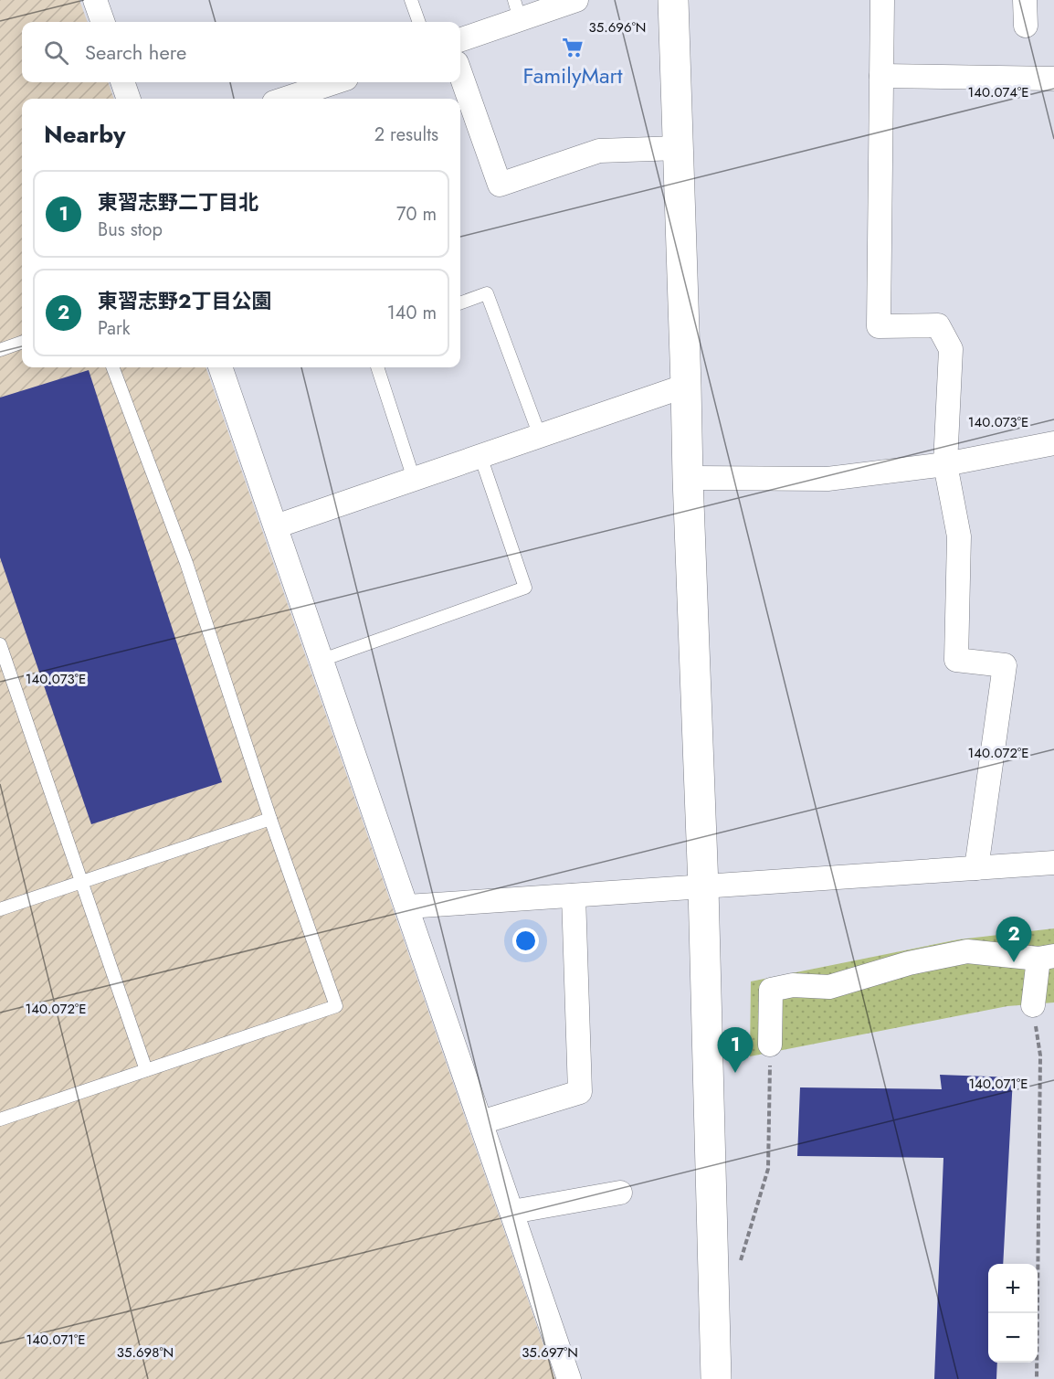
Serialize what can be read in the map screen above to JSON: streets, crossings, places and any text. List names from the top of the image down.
{
  "places": {
    "supermarket": ["FamilyMart"]
  },
  "page": {
    "search": "Search here",
    "heading": ["Nearby", "2 results"],
    "list": [
      {
        "mark": "1",
        "name": "東習志野二丁目北",
        "note": "Bus stop",
        "value": "70 m"
      },
      {
        "mark": "2",
        "name": "東習志野2丁目公園",
        "note": "Park",
        "value": "140 m"
      }
    ],
    "pins": ["2", "1"],
    "map_buttons": ["+", "−"]
  },
  "coordinates": [
    "35.696°N",
    "140.074°E",
    "140.073°E",
    "140.072°E",
    "140.071°E",
    "35.698°N",
    "35.697°N"
  ]
}
